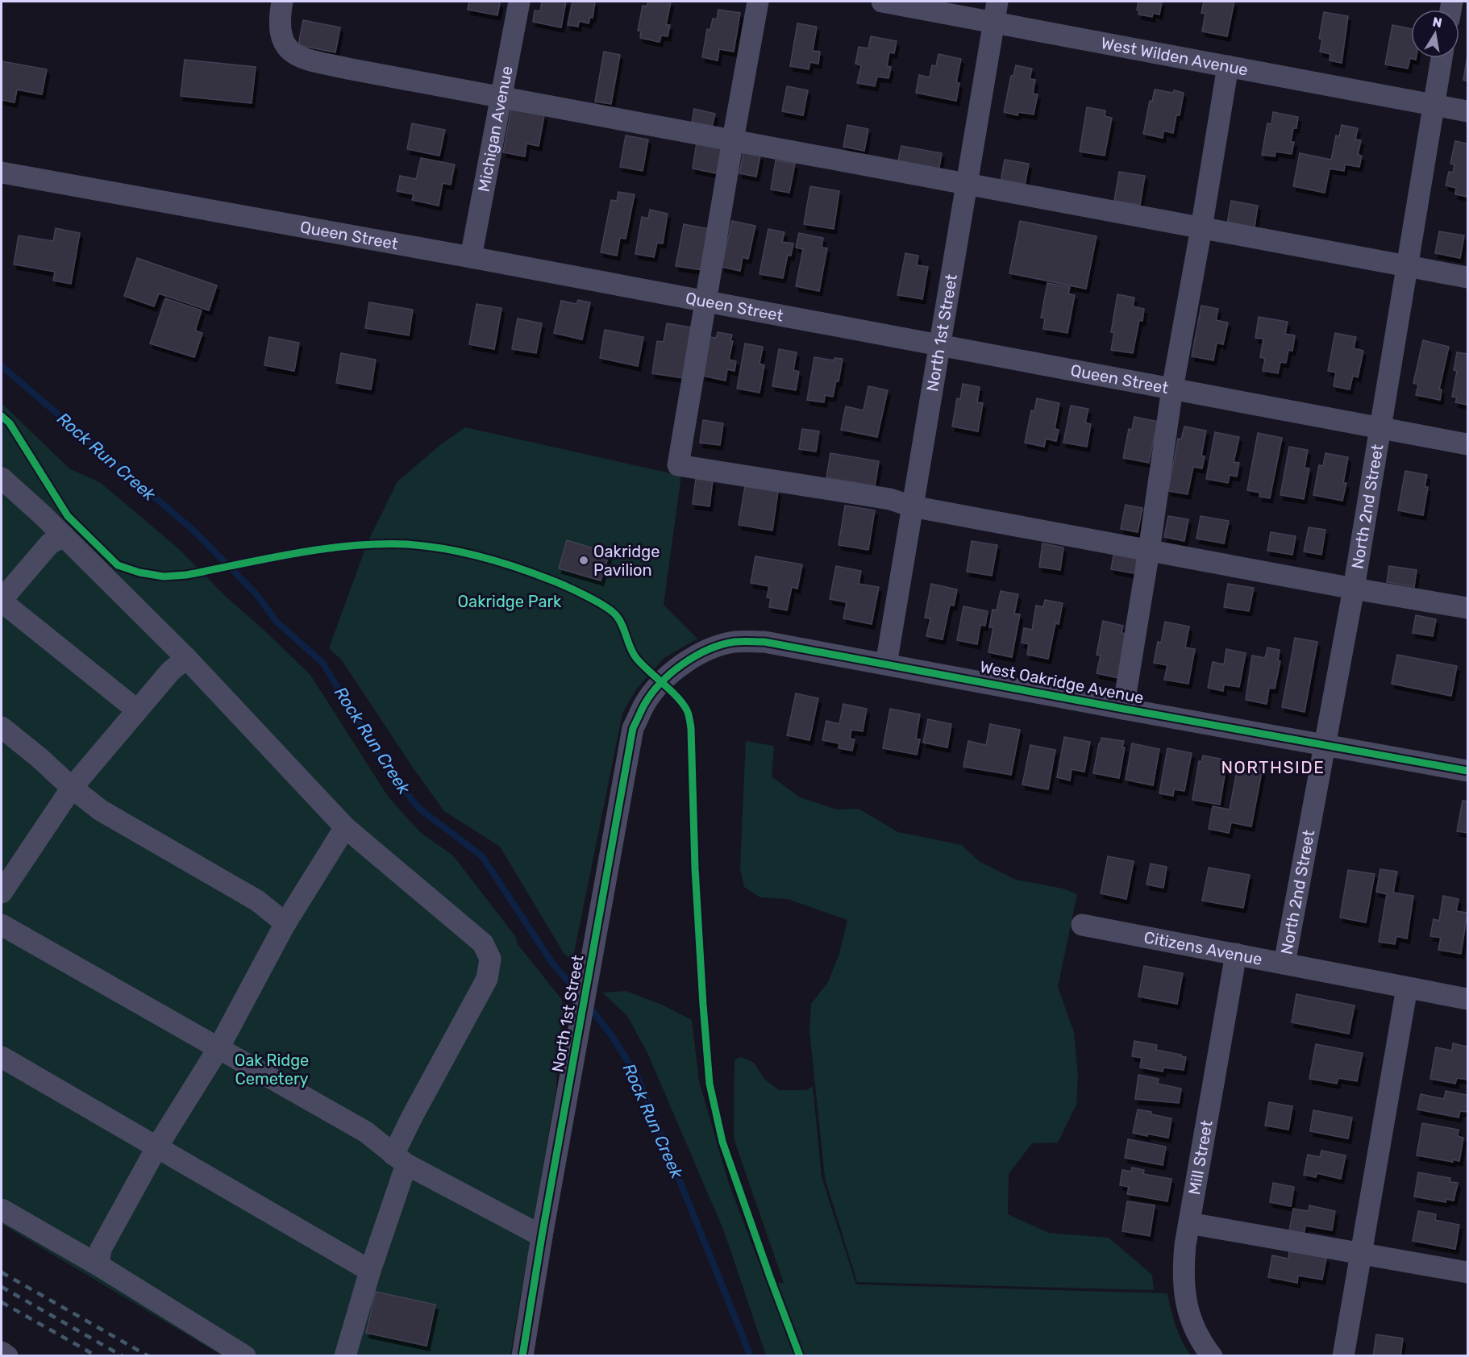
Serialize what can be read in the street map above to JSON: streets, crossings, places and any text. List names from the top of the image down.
{
  "streets": {
    "street": [
      "West Wilden Avenue",
      "Michigan Avenue",
      "Queen Street",
      "North 1st Street",
      "North 2nd Street",
      "West Oakridge Avenue",
      "Citizens Avenue",
      "Mill Street"
    ]
  },
  "crossings": [
    ["West Wilden Avenue", "North 1st Street"],
    ["West Wilden Avenue", "North 2nd Street"],
    ["Michigan Avenue", "Queen Street"],
    ["Queen Street", "North 1st Street"],
    ["Queen Street", "North 2nd Street"],
    ["North 1st Street", "West Oakridge Avenue"],
    ["North 2nd Street", "West Oakridge Avenue"],
    ["North 2nd Street", "Citizens Avenue"],
    ["Citizens Avenue", "Mill Street"]
  ],
  "districts": ["NORTHSIDE"],
  "water": ["Rock Run Creek"],
  "parks": ["Oakridge Park", "Oak Ridge Cemetery"],
  "places": ["Oakridge Pavilion"],
  "north": "top"
}
